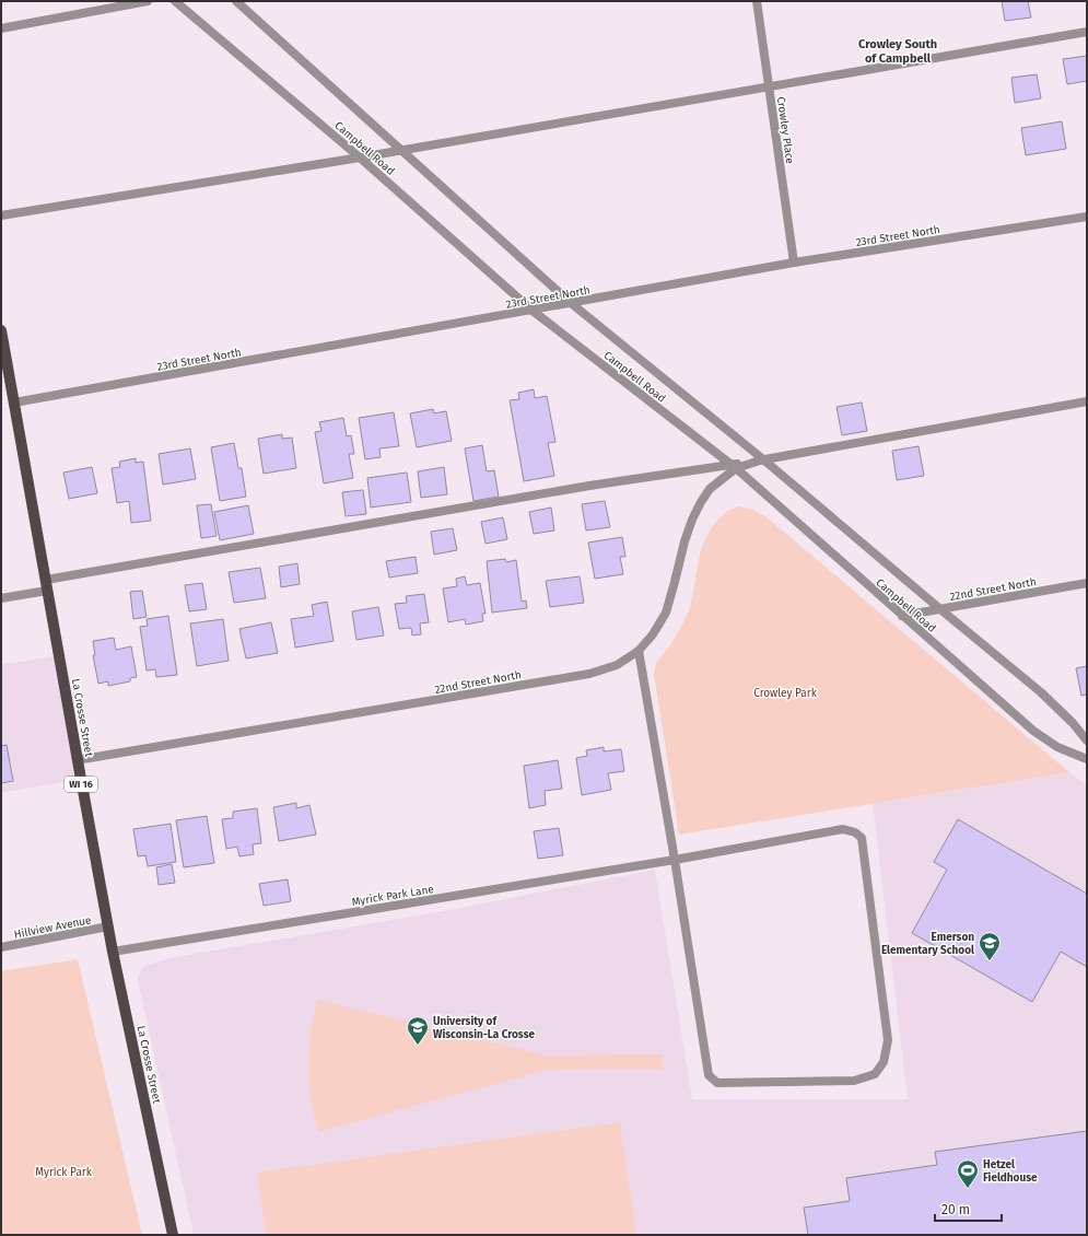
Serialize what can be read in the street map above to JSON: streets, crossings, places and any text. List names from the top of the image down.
{
  "streets": {
    "main road": ["La Crosse Street", "WI 16"],
    "street": [
      "Crowley Place",
      "Campbell Road",
      "23rd Street North",
      "22nd Street North",
      "Myrick Park Lane",
      "Hillview Avenue"
    ]
  },
  "crossings": [
    ["Crowley Place", "23rd Street North"],
    ["Campbell Road", "23rd Street North"],
    ["Campbell Road", "22nd Street North"],
    ["23rd Street North", "La Crosse Street"],
    ["22nd Street North", "La Crosse Street"],
    ["La Crosse Street", "Myrick Park Lane"],
    ["La Crosse Street", "Hillview Avenue"]
  ],
  "districts": ["Crowley South of Campbell"],
  "parks": ["Crowley Park", "Myrick Park"],
  "places": {
    "school or university": ["Emerson Elementary School", "University of Wisconsin-La Crosse"],
    "sports": ["Hetzel Fieldhouse"]
  },
  "scale_bar": "20 m"
}
